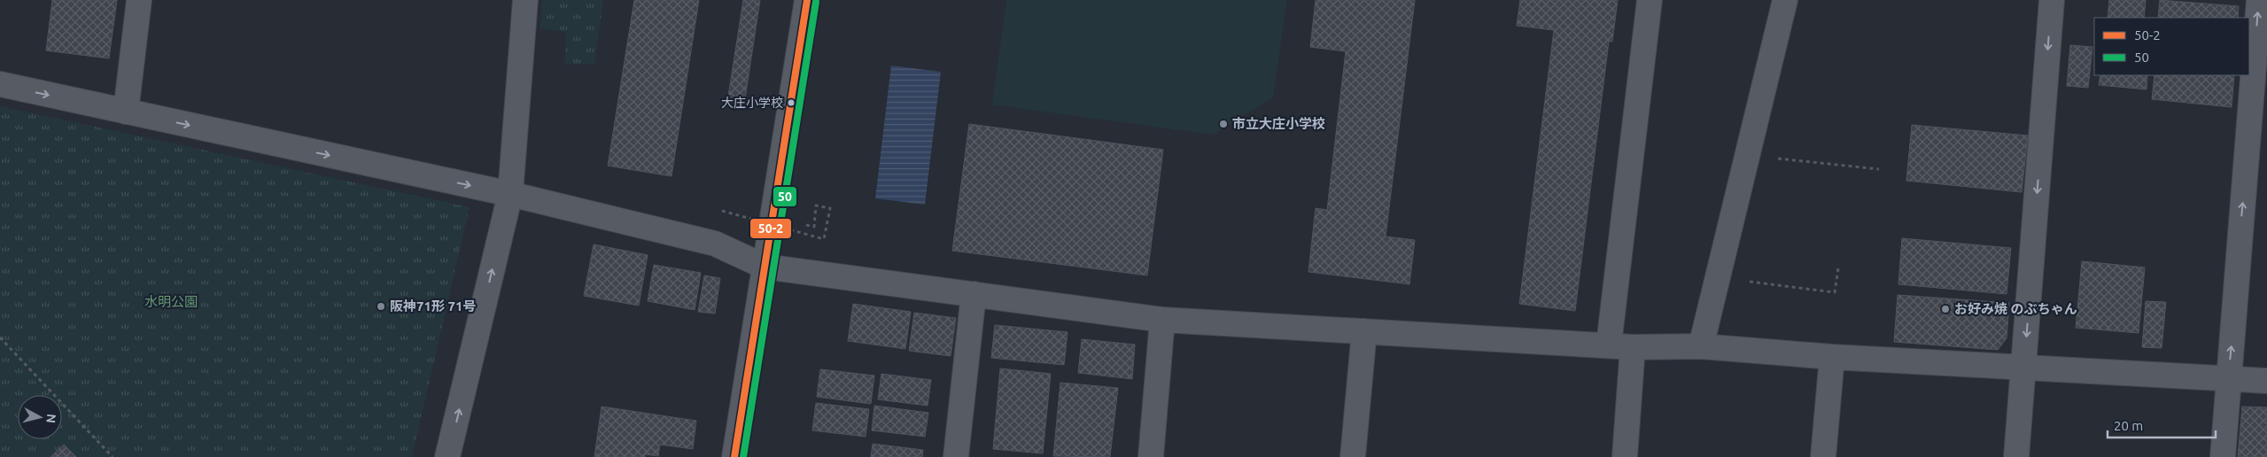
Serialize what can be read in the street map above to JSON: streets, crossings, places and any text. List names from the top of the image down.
{
  "parks": ["水明公園"],
  "places": [
    "大庄小学校",
    "市立大庄小学校",
    "阪神71形 71号",
    "お好み焼 のぶちゃん"
  ],
  "lines": ["transit line 50-2", "transit line 50"],
  "legend": ["50-2", "50"],
  "scale_bar": "20 m",
  "north": "right"
}
